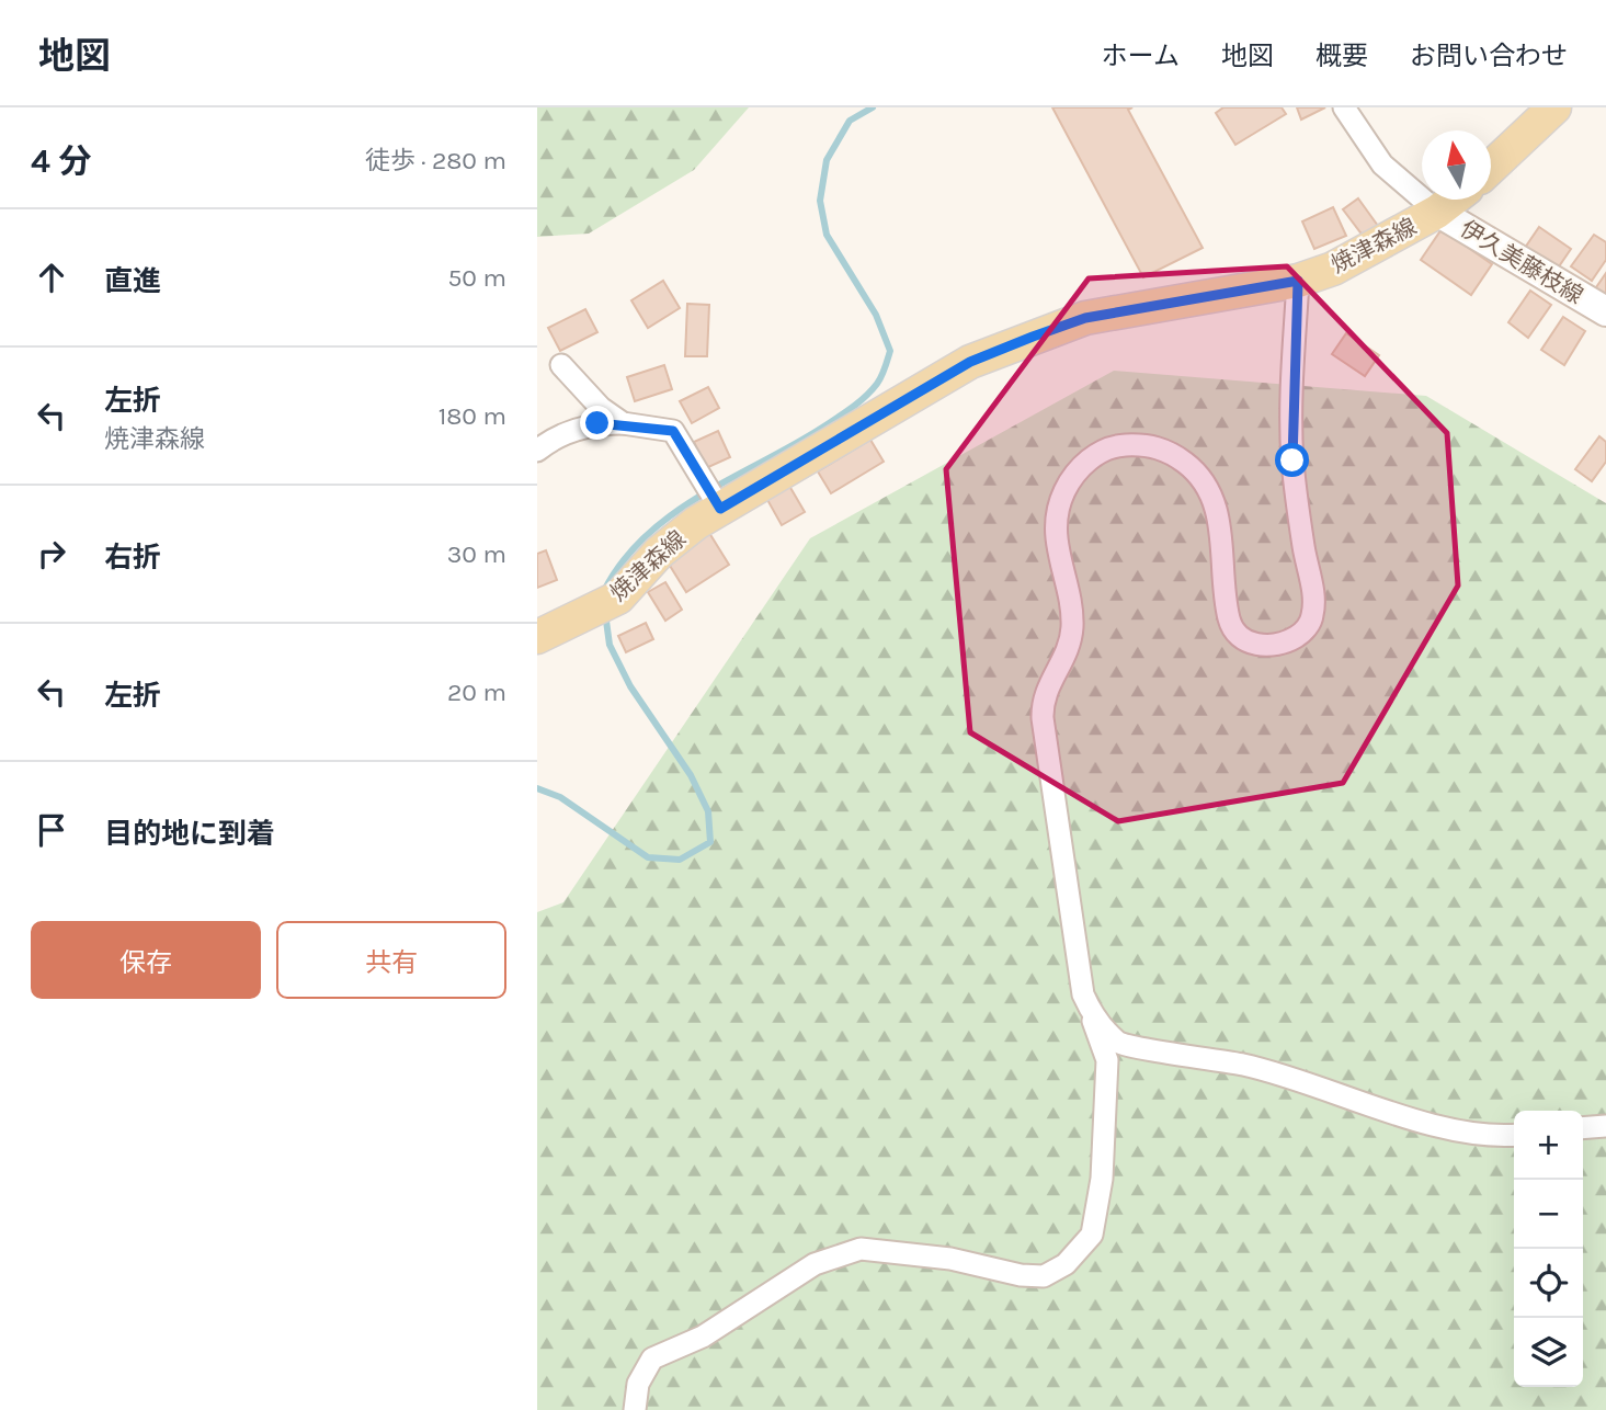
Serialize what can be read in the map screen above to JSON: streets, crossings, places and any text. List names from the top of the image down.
{
  "streets": {
    "main road": ["焼津森線", "伊久美藤枝線"]
  },
  "crossings": [
    ["焼津森線", "伊久美藤枝線"]
  ],
  "north": "top",
  "page": {
    "header": "地図",
    "nav": [
      "ホーム",
      "地図",
      "概要",
      "お問い合わせ"
    ],
    "heading": ["4 分", "徒歩 · 280 m"],
    "list": [
      ["直進", "50 m"],
      ["左折", "焼津森線", "180 m"],
      ["右折", "30 m"],
      ["左折", "20 m"],
      "目的地に到着"
    ],
    "buttons": ["保存", "共有"],
    "map_buttons": ["+", "−"]
  }
}
